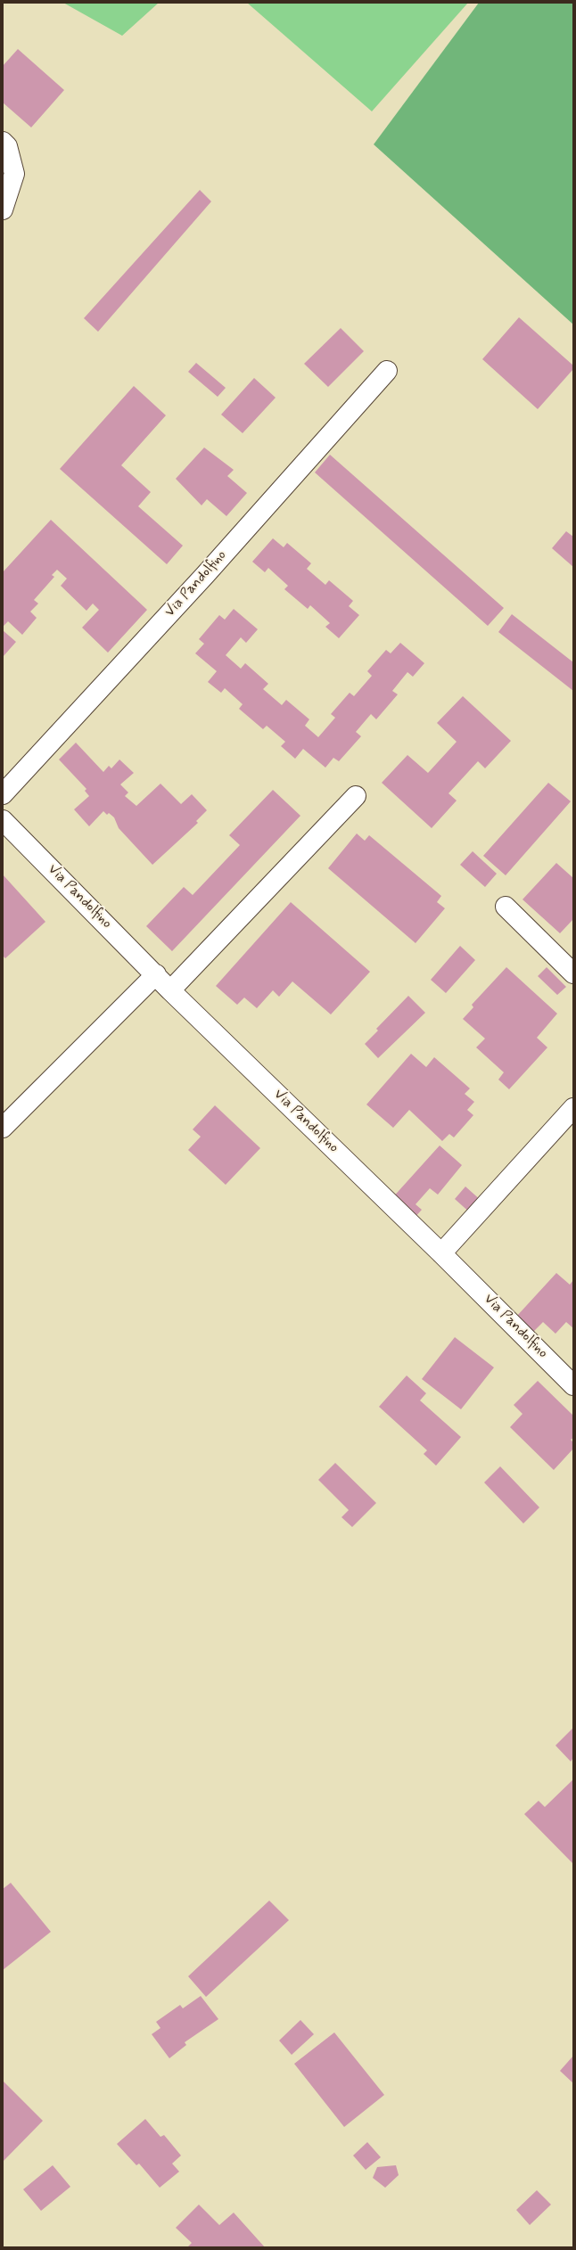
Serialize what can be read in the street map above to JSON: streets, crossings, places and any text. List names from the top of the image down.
{
  "streets": {
    "street": ["Via Pandolfino"]
  }
}
